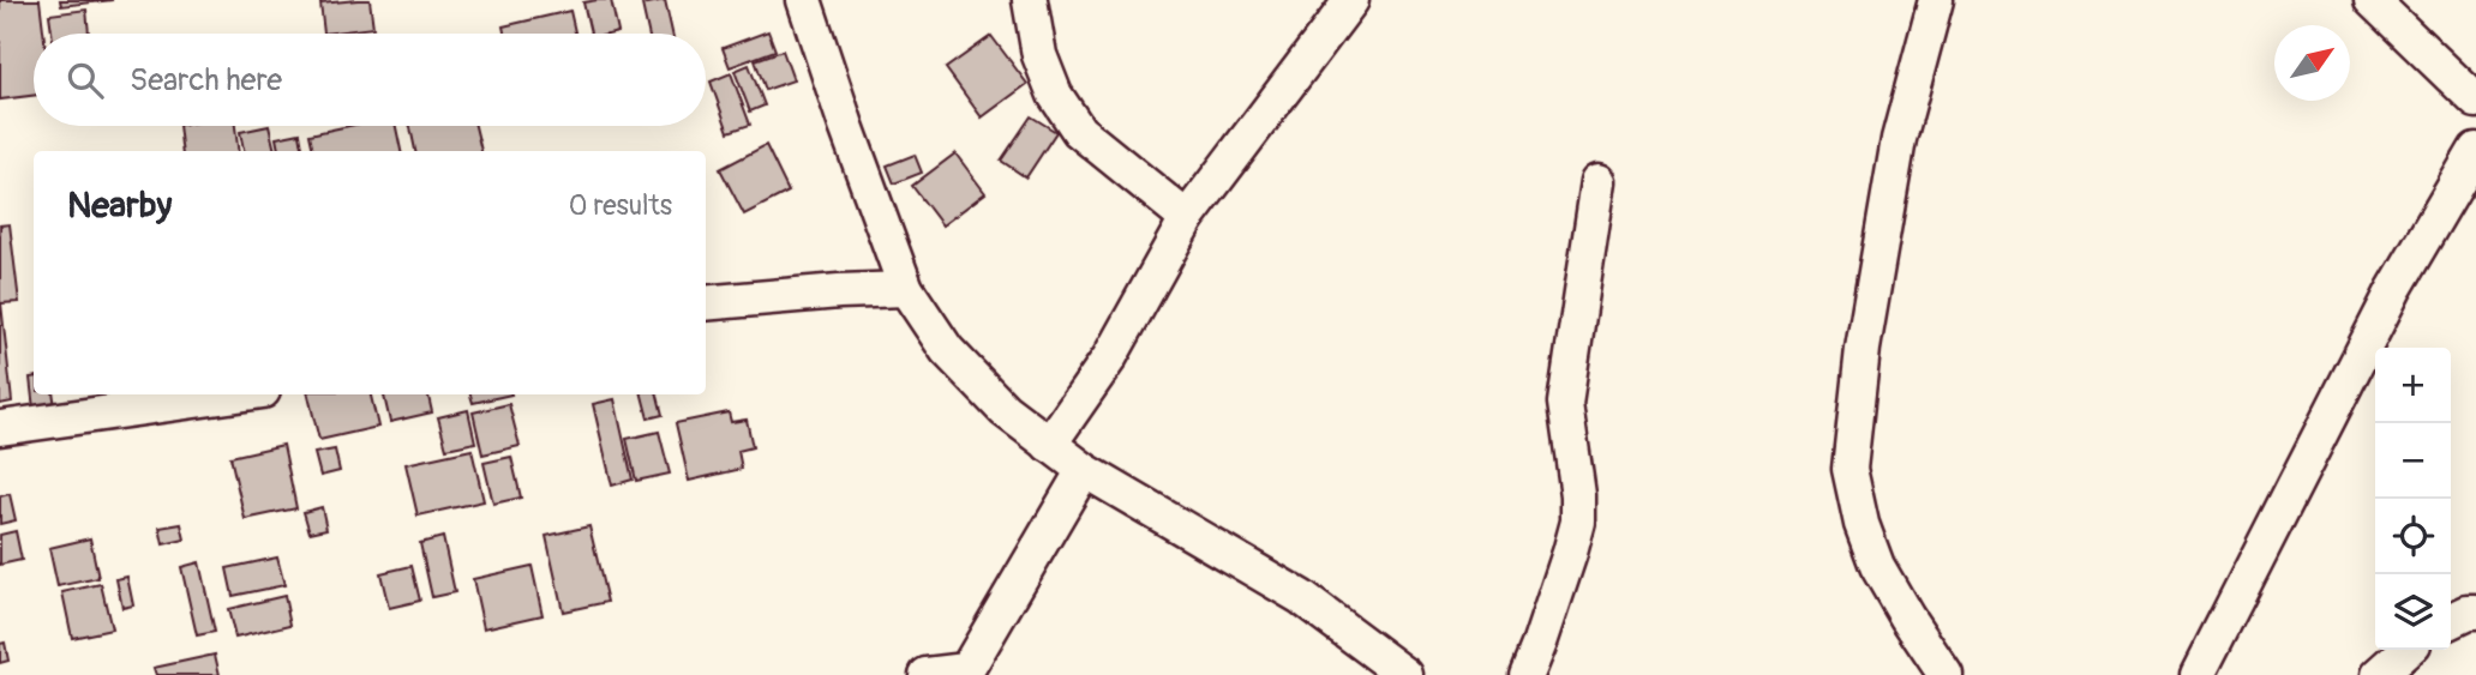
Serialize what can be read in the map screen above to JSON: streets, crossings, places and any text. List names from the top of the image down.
{
  "north": "top right",
  "page": {
    "search": "Search here",
    "heading": ["Nearby", "0 results"],
    "map_buttons": ["+", "−"]
  }
}
